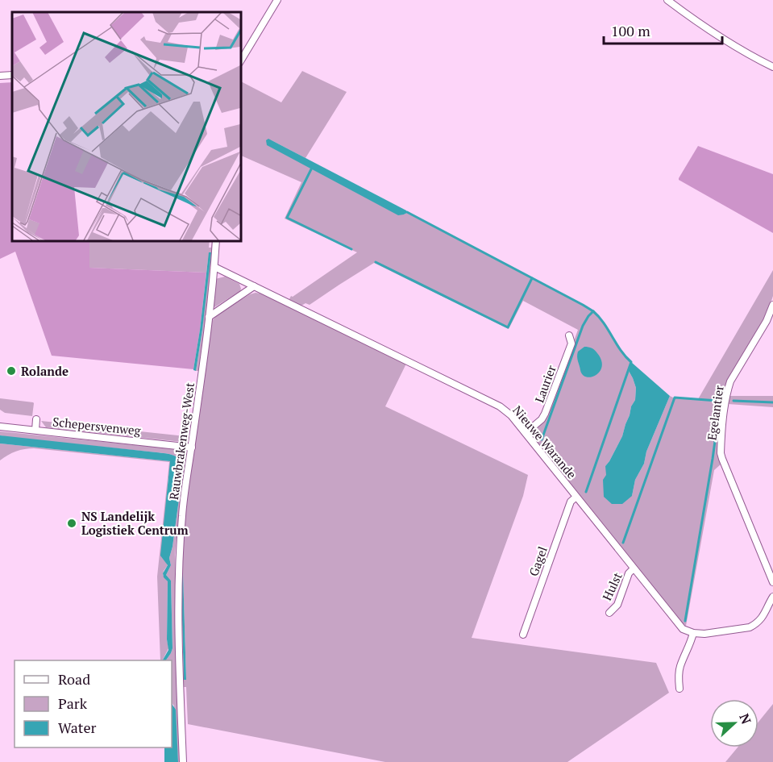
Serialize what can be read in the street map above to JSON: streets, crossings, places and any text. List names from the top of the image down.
{
  "streets": {
    "street": [
      "Laurier",
      "Egelantier",
      "Schepersvenweg",
      "Rauwbrakenweg-West",
      "Nieuwe Warande",
      "Gagel",
      "Hulst"
    ]
  },
  "crossings": [
    ["Laurier", "Nieuwe Warande"],
    ["Schepersvenweg", "Rauwbrakenweg-West"],
    ["Rauwbrakenweg-West", "Nieuwe Warande"],
    ["Nieuwe Warande", "Gagel"],
    ["Nieuwe Warande", "Hulst"]
  ],
  "places": ["Rolande", "NS Landelijk Logistiek Centrum"],
  "legend": ["Road", "Park", "Water"],
  "scale_bar": "100 m",
  "north": "right"
}
